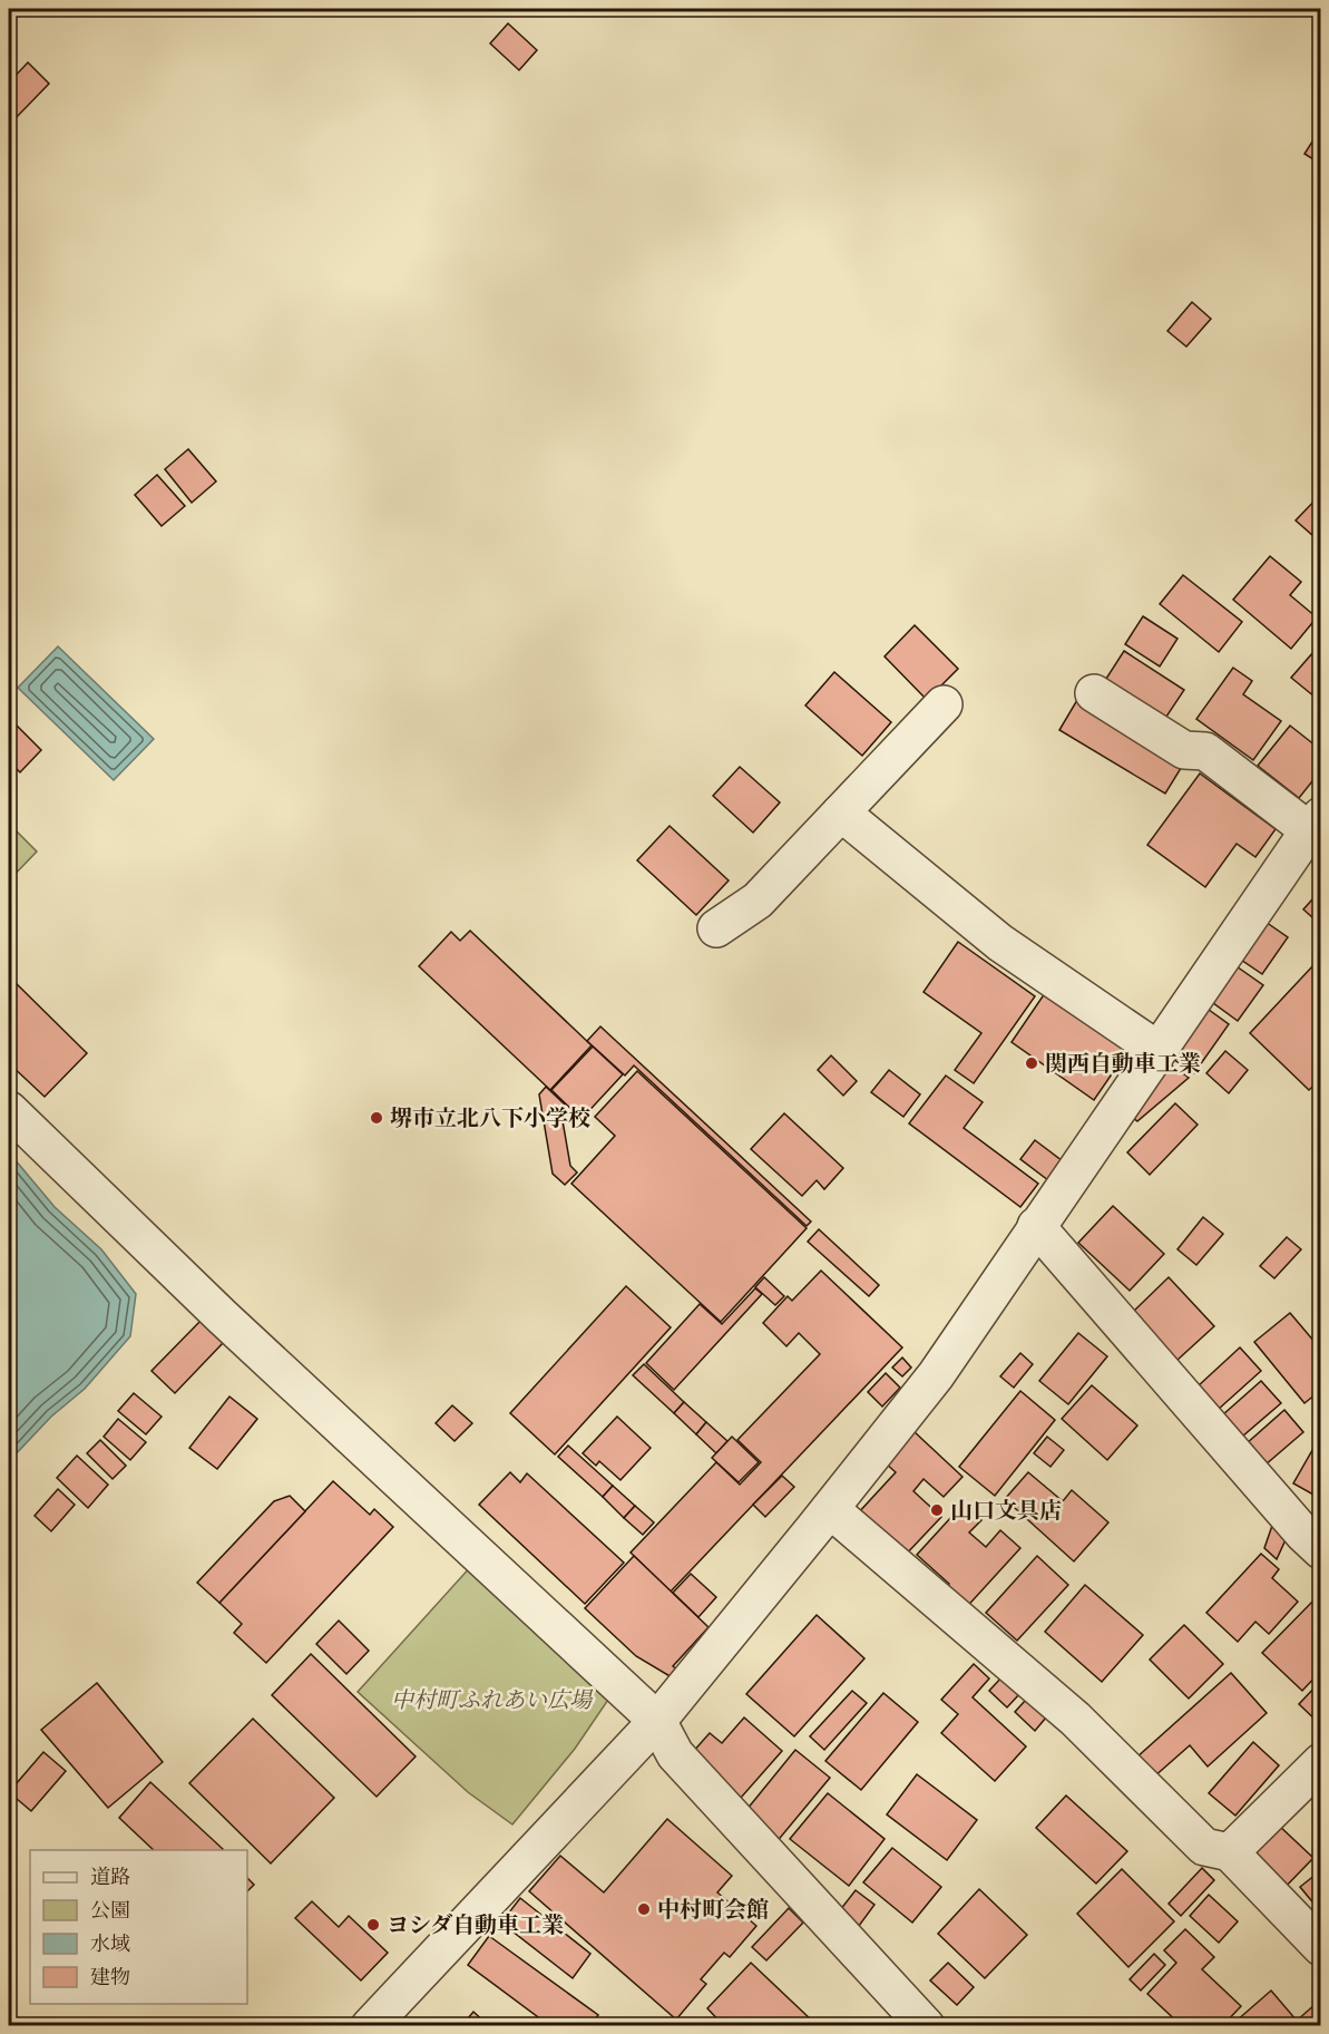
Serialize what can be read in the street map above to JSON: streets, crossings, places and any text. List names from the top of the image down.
{
  "parks": ["中村町ふれあい広場"],
  "places": [
    "関西自動車工業",
    "堺市立北八下小学校",
    "山口文具店",
    "中村町会館",
    "ヨシダ自動車工業"
  ],
  "legend": [
    "道路",
    "公園",
    "水域",
    "建物"
  ]
}
